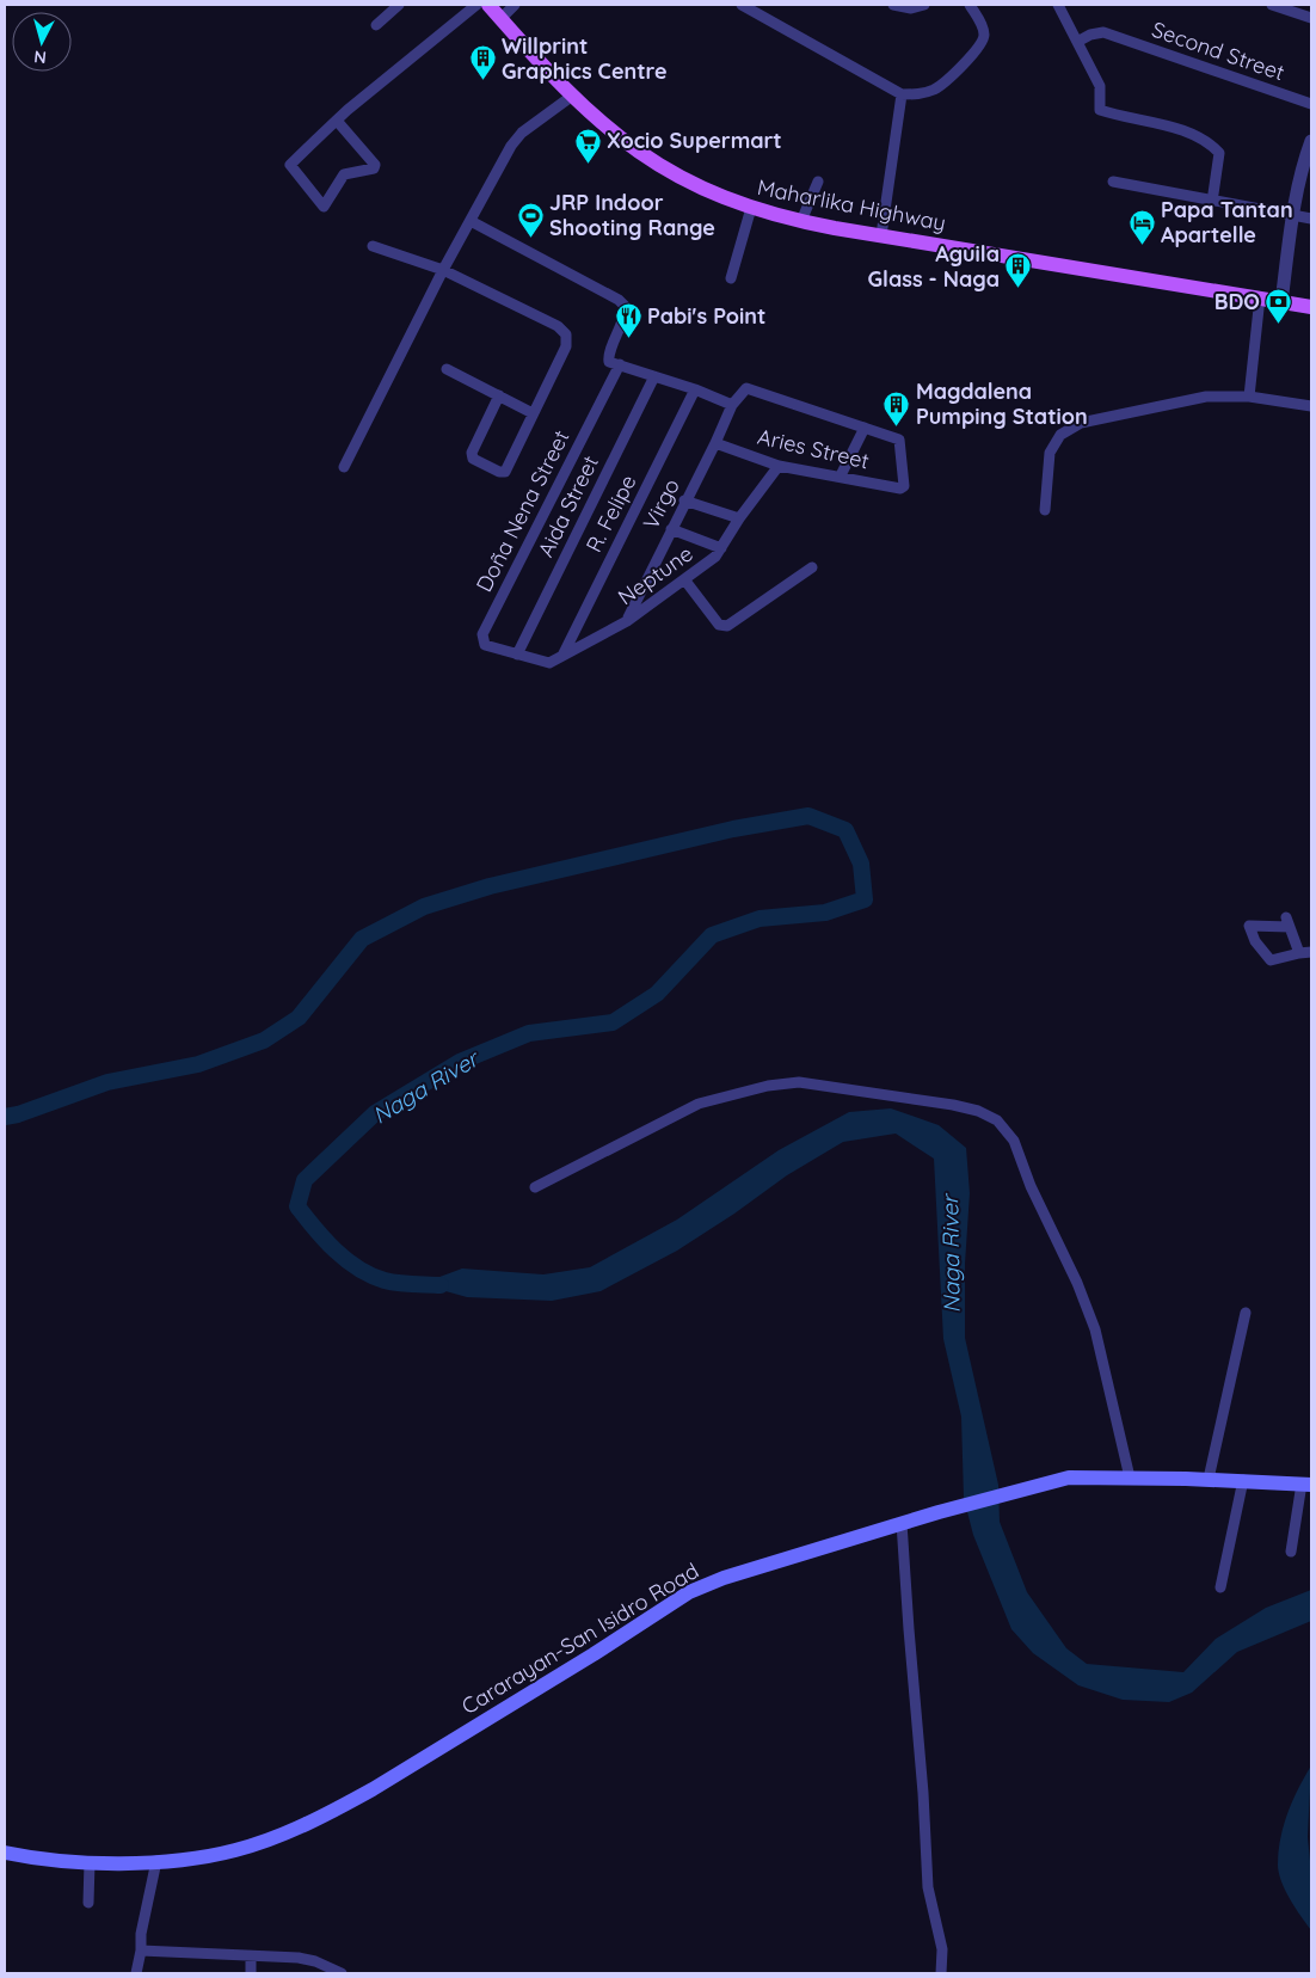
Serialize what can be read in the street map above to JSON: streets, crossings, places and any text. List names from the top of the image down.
{
  "streets": {
    "main road": ["Maharlika Highway", "Cararayan-San Isidro Road"],
    "street": [
      "Second Street",
      "Aries Street",
      "Virgo",
      "Aida Street",
      "Doña Nena Street",
      "R. Felipe",
      "Neptune"
    ]
  },
  "crossings": [
    ["Aries Street", "Virgo"],
    ["Aries Street", "Neptune"],
    ["Virgo", "Neptune"],
    ["Aida Street", "Doña Nena Street"],
    ["Aida Street", "Neptune"],
    ["Doña Nena Street", "Neptune"],
    ["R. Felipe", "Neptune"]
  ],
  "water": ["Naga River"],
  "places": {
    "building": ["Willprint Graphics Centre", "Aguila Glass - Naga", "Magdalena Pumping Station"],
    "supermarket": ["Xocio Supermart"],
    "sports": ["JRP Indoor Shooting Range"],
    "hotel": ["Papa Tantan Apartelle"],
    "bank": ["BDO"],
    "restaurant": ["Pabi's Point"]
  },
  "north": "bottom"
}
